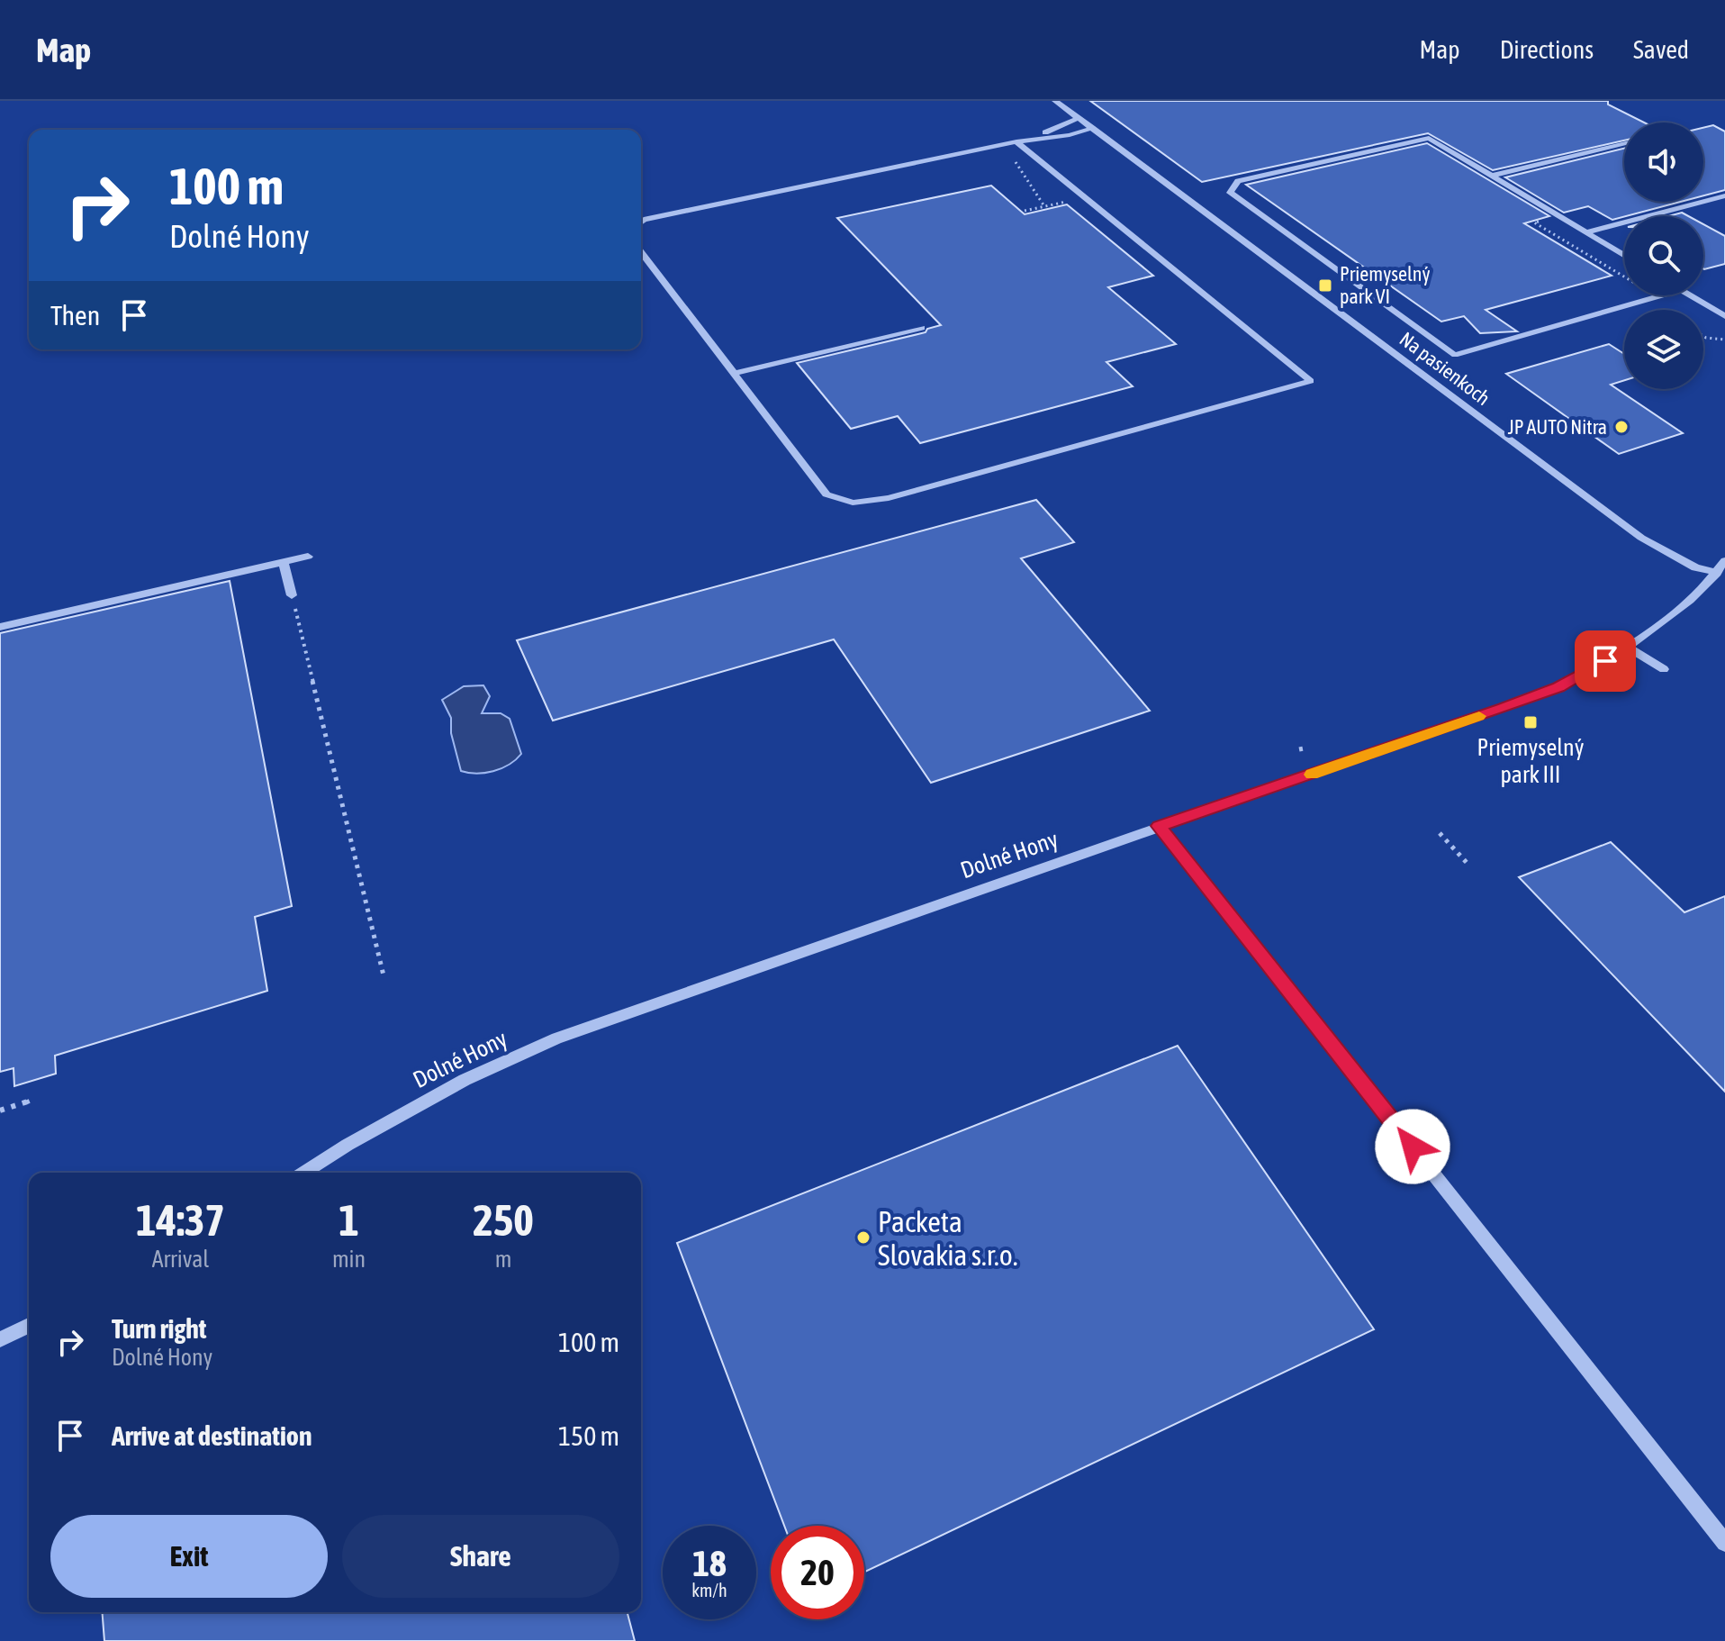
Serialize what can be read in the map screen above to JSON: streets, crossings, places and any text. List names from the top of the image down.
{
  "streets": {
    "street": ["Na pasienkoch", "Dolné Hony"]
  },
  "crossings": [
    ["Na pasienkoch", "Dolné Hony"]
  ],
  "places": {
    "transit": ["Priemyselný park VI", "Priemyselný park III"],
    "other": ["JP AUTO Nitra", "Packeta Slovakia s.r.o."]
  },
  "page": {
    "header": "Map",
    "nav": ["Map", "Directions", "Saved"],
    "turn": ["100 m", "Dolné Hony"],
    "then": "Then",
    "eta": [
      "14:37",
      "Arrival",
      "1",
      "min",
      "250",
      "m"
    ],
    "list": [
      {
        "name": "Turn right",
        "note": "Dolné Hony",
        "value": "100 m"
      },
      {
        "name": "Arrive at destination",
        "value": "150 m"
      }
    ],
    "buttons": ["Exit", "Share"],
    "speed": "18 km/h",
    "limit": "20"
  }
}
